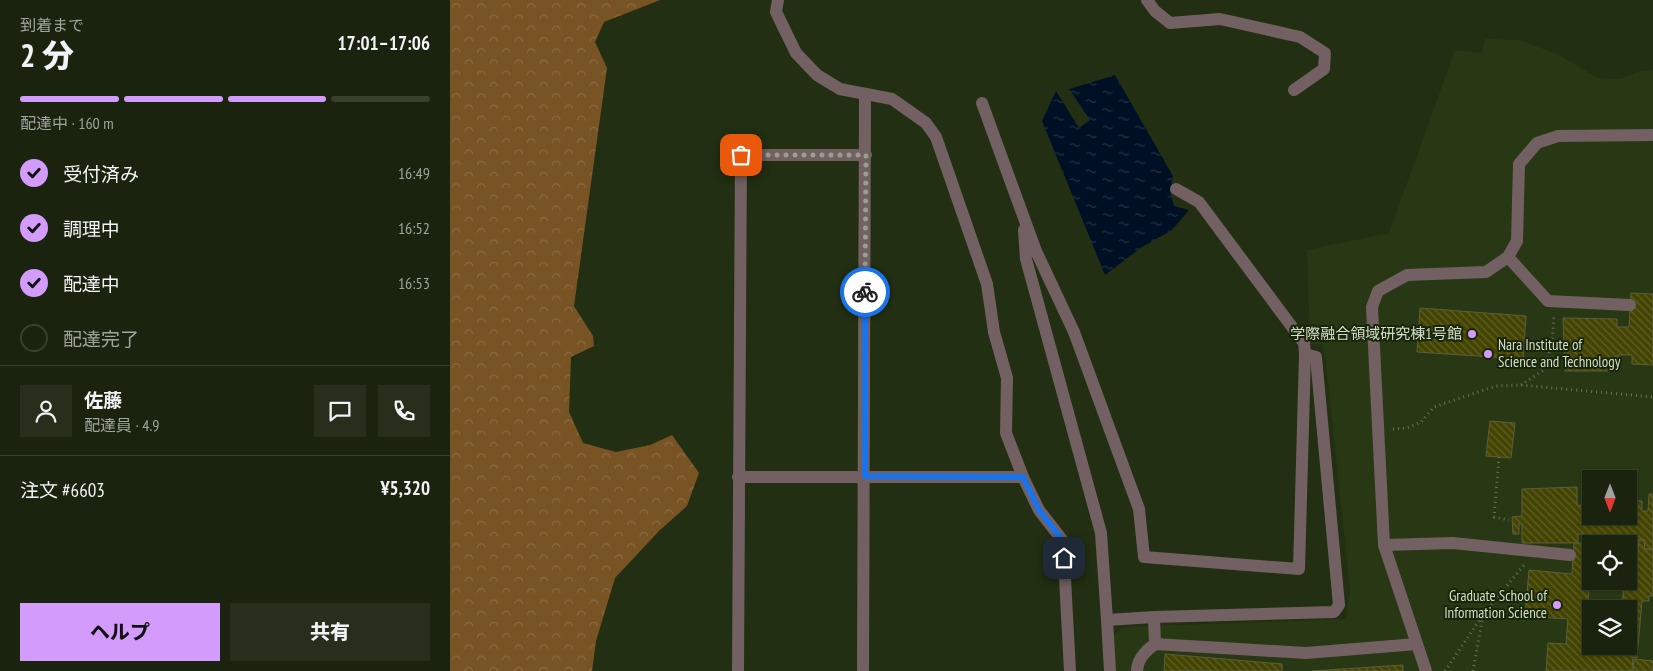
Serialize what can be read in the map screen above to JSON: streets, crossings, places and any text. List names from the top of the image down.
{
  "places": ["学際融合領域研究棟1号館", "Nara Institute of Science and Technology", "Graduate School of Information Science"],
  "north": "bottom",
  "page": {
    "heading": ["2 分", "到着まで", "17:01–17:06"],
    "panel": [
      "佐藤",
      "配達員 · 4.9",
      "注文 #6603",
      "¥5,320"
    ],
    "bar": "配達中 · 160 m",
    "list": [
      ["受付済み", "16:49"],
      ["調理中", "16:52"],
      ["配達中", "16:53"],
      "配達完了"
    ],
    "buttons": ["ヘルプ", "共有"]
  }
}
